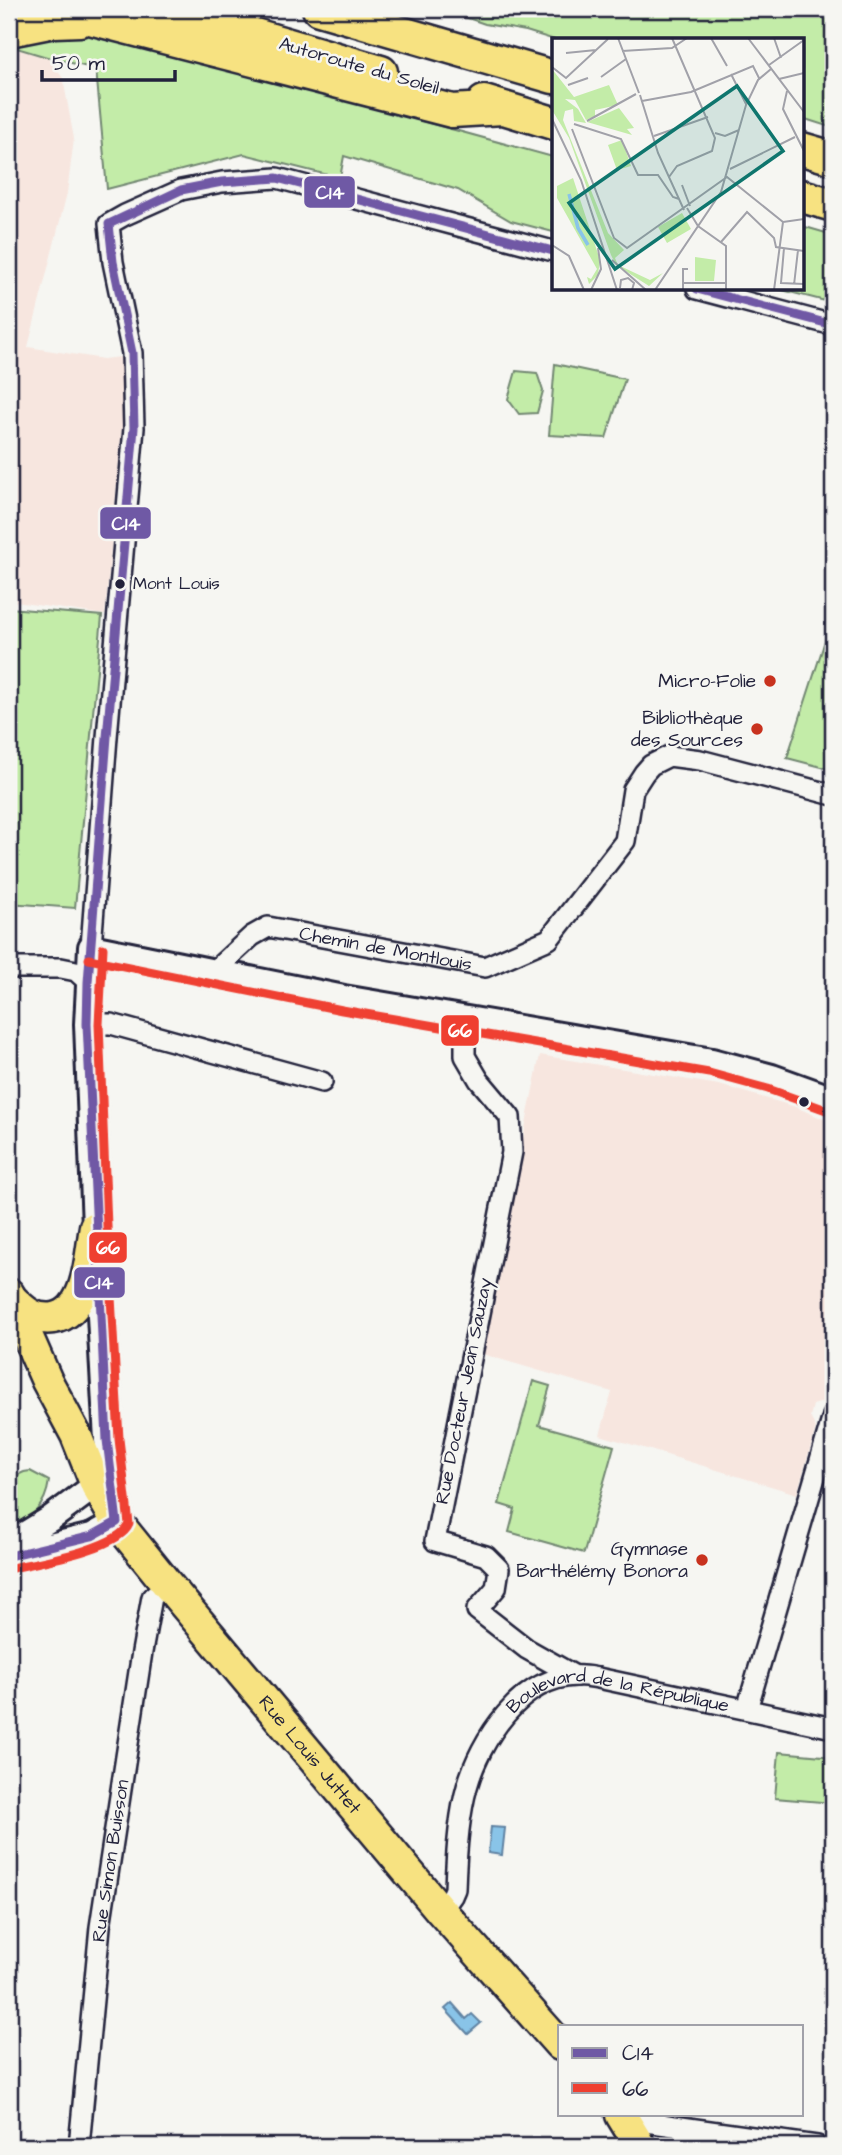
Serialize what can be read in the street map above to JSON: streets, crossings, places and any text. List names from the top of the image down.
{
  "streets": {
    "highway": ["Autoroute du Soleil"],
    "main road": ["Rue Louis Juttet"],
    "street": [
      "Chemin de Montlouis",
      "Rue Docteur Jean Sauzay",
      "Boulevard de la République",
      "Rue Simon Buisson"
    ]
  },
  "crossings": [
    ["Rue Docteur Jean Sauzay", "Boulevard de la République"],
    ["Boulevard de la République", "Rue Louis Juttet"],
    ["Rue Louis Juttet", "Rue Simon Buisson"]
  ],
  "places": [
    "Mont Louis",
    "Micro-Folie",
    "Bibliothèque des Sources",
    "Gymnase Barthélémy Bonora"
  ],
  "lines": ["transit line C14", "transit line 66"],
  "legend": ["C14", "66"],
  "scale_bar": "50 m"
}
